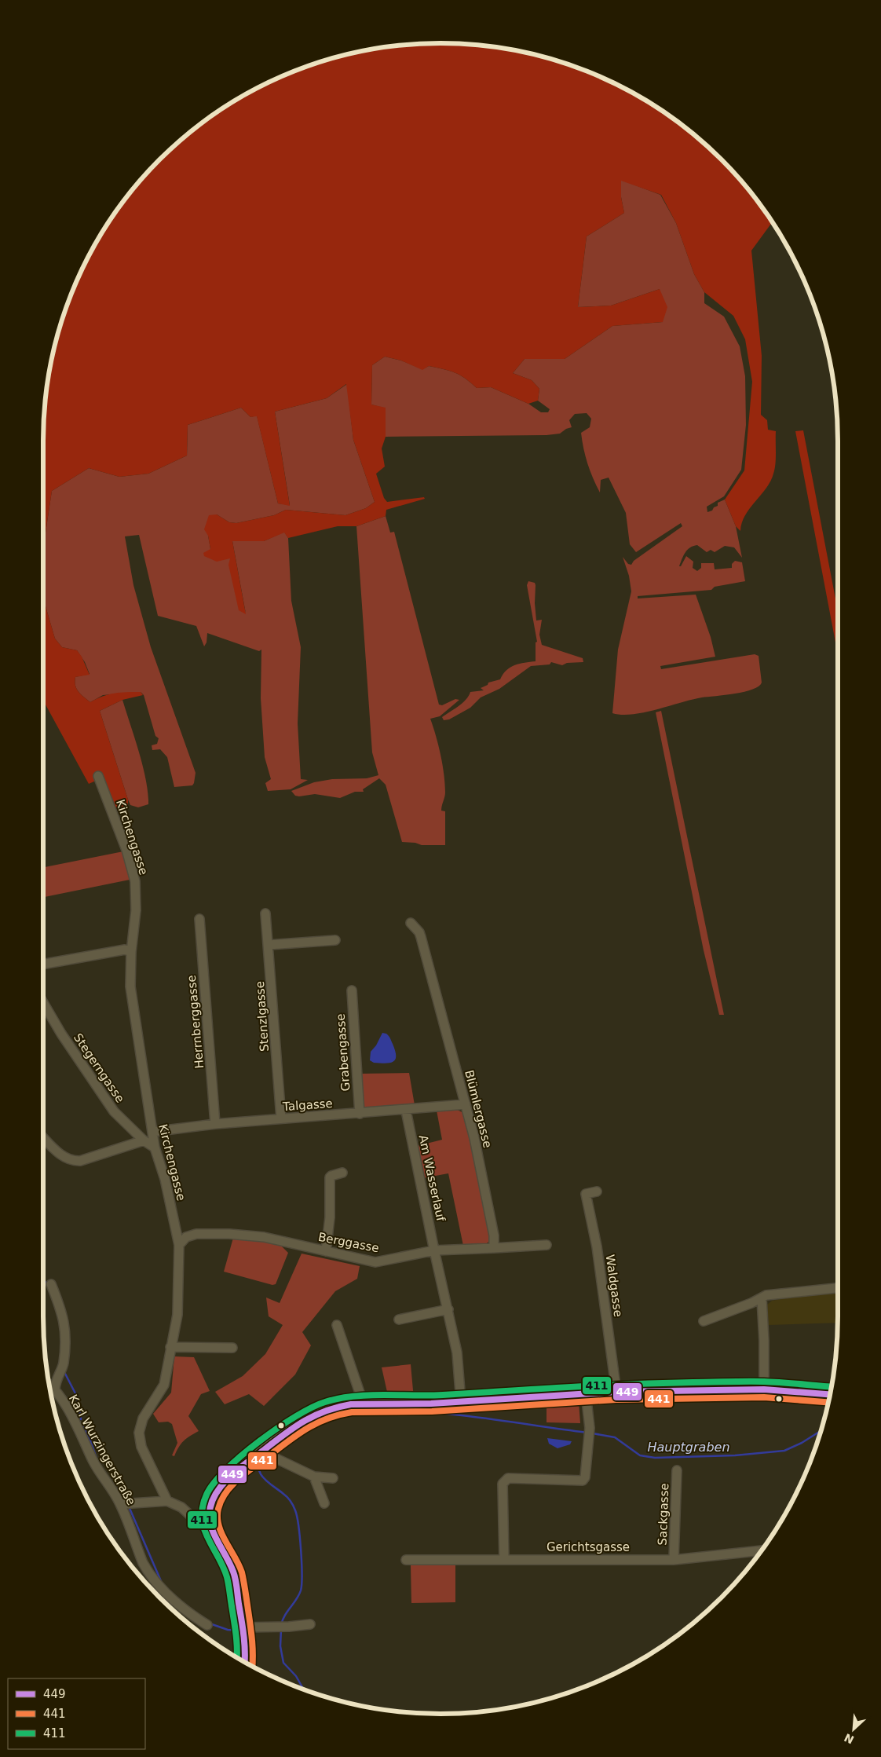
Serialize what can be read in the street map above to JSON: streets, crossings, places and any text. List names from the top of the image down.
{
  "streets": {
    "street": [
      "Kirchengasse",
      "Stenzlgasse",
      "Herrnberggasse",
      "Grabengasse",
      "Stegerngasse",
      "Talgasse",
      "Blümlergasse",
      "Am Wasserlauf",
      "Berggasse",
      "Waldgasse",
      "Karl Wurzingerstraße",
      "Sackgasse",
      "Gerichtsgasse"
    ]
  },
  "crossings": [
    ["Kirchengasse", "Stegerngasse"],
    ["Kirchengasse", "Talgasse"],
    ["Kirchengasse", "Berggasse"],
    ["Stenzlgasse", "Talgasse"],
    ["Herrnberggasse", "Talgasse"],
    ["Grabengasse", "Talgasse"],
    ["Talgasse", "Blümlergasse"],
    ["Talgasse", "Am Wasserlauf"],
    ["Am Wasserlauf", "Berggasse"],
    ["Sackgasse", "Gerichtsgasse"]
  ],
  "water": ["Hauptgraben"],
  "lines": ["transit line 411", "transit line 449", "transit line 441"],
  "legend": ["449", "441", "411"],
  "north": "bottom left"
}
